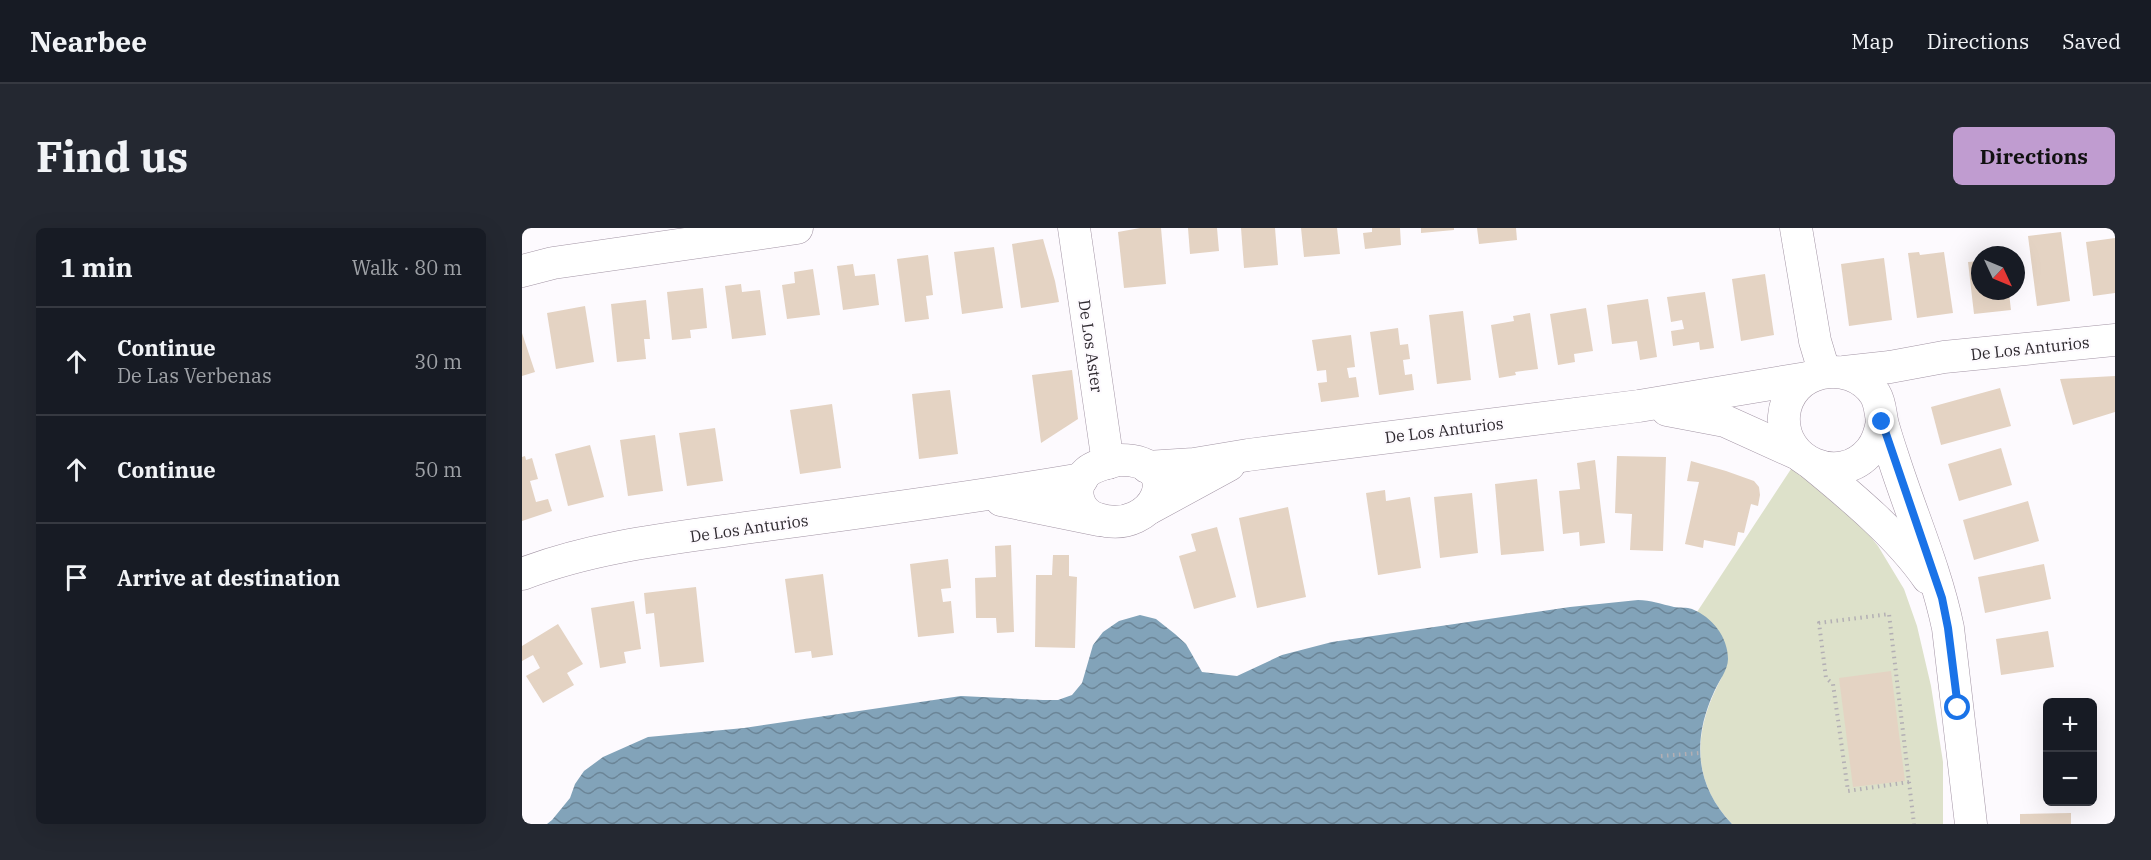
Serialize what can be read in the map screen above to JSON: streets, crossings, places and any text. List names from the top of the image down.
{
  "streets": {
    "street": ["De Los Aster", "De Los Anturios"]
  },
  "crossings": [
    ["De Los Aster", "De Los Anturios"]
  ],
  "north": "bottom right",
  "page": {
    "header": "Nearbee",
    "nav": ["Map", "Directions", "Saved"],
    "buttons": "Directions",
    "title": "Find us",
    "heading": ["1 min", "Walk · 80 m"],
    "list": [
      ["Continue", "De Las Verbenas", "30 m"],
      ["Continue", "50 m"],
      "Arrive at destination"
    ],
    "map_buttons": ["+", "−"]
  }
}
